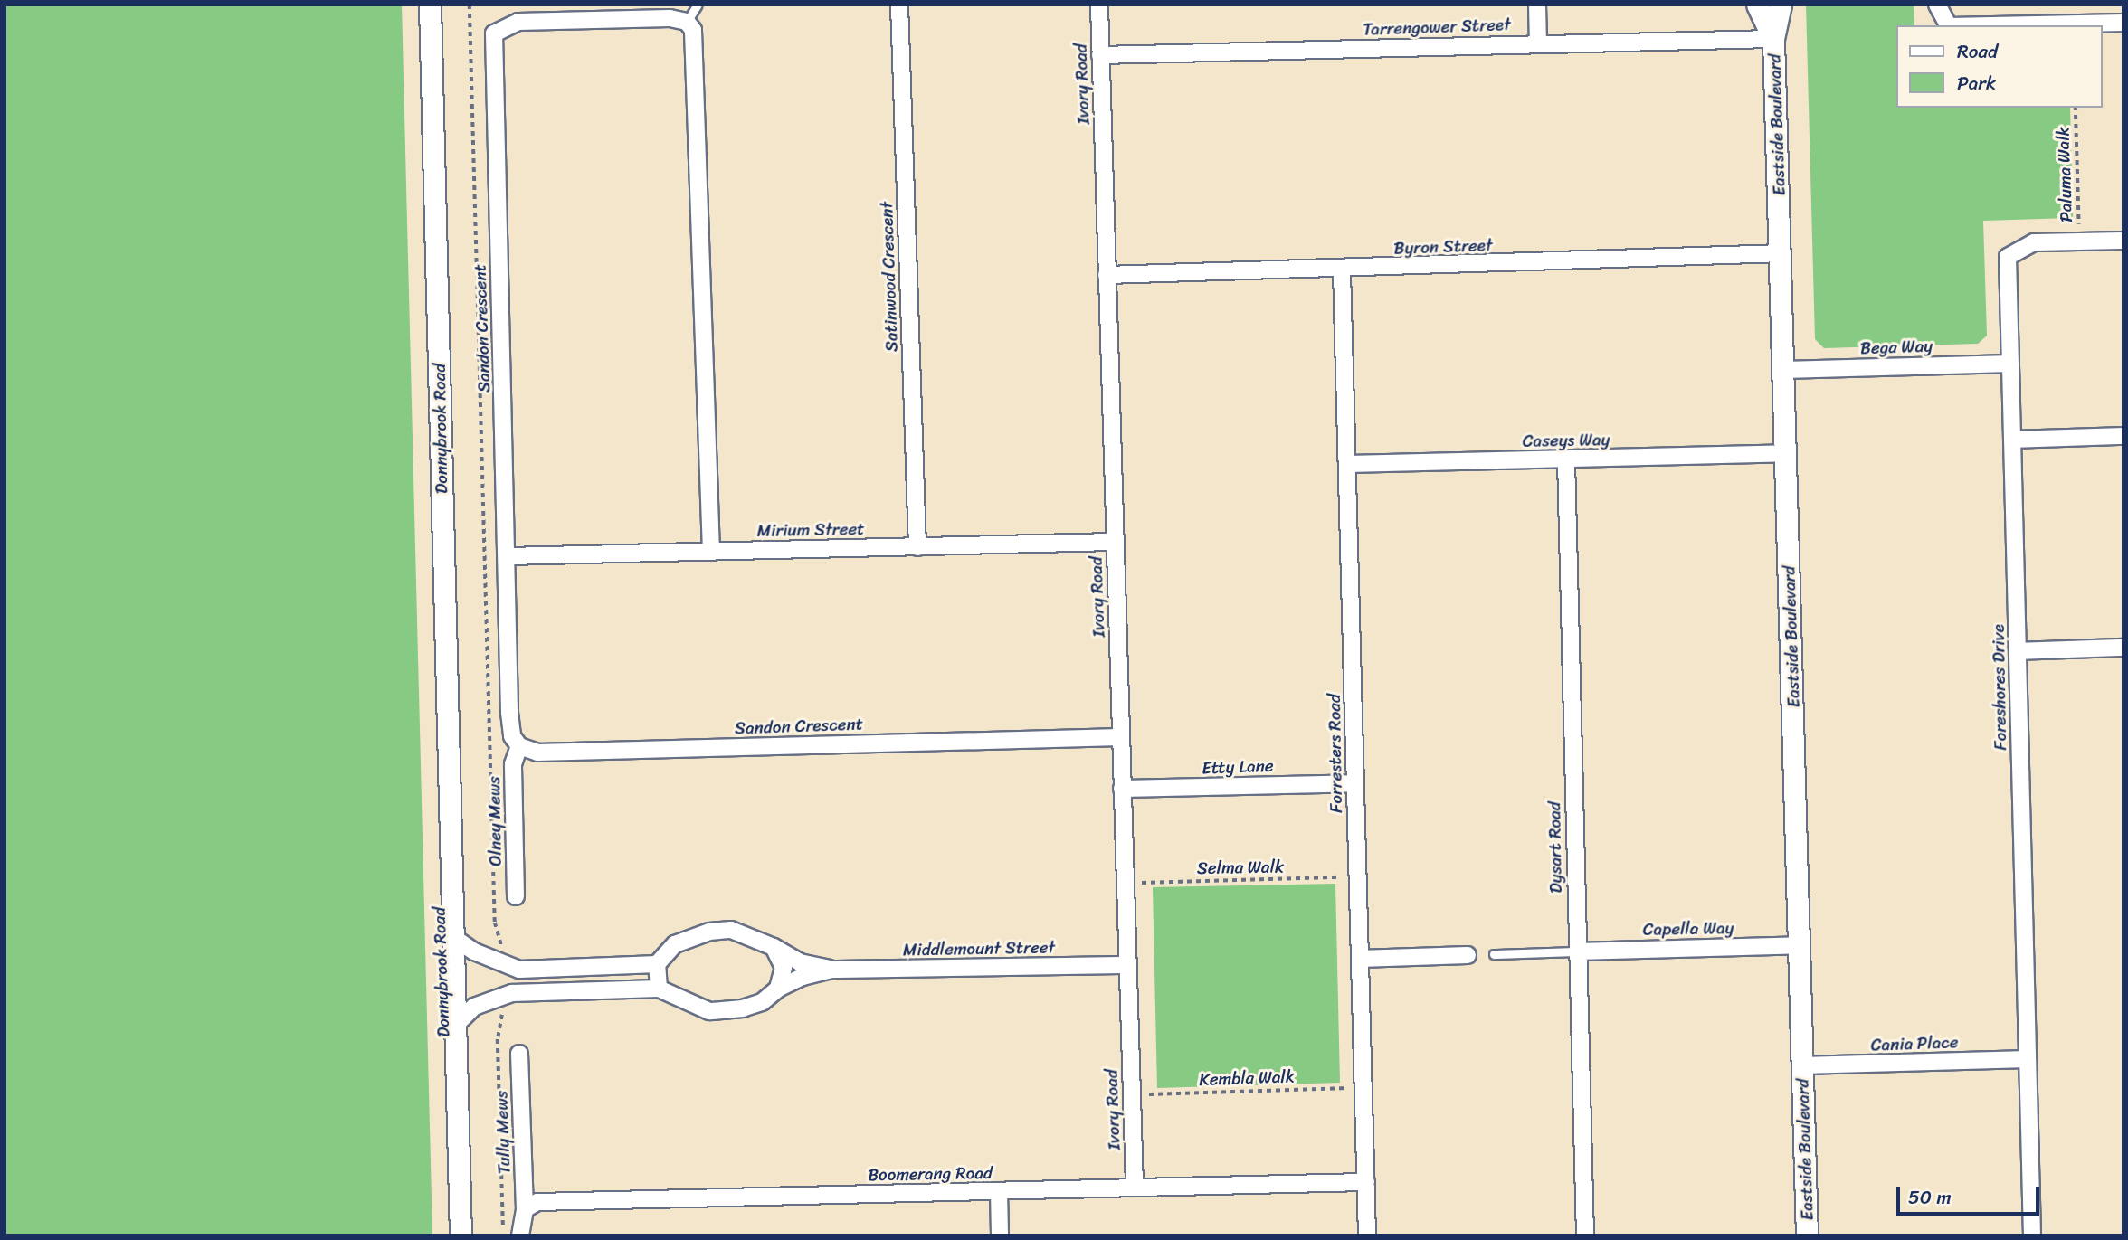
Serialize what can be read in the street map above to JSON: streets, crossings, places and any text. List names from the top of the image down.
{
  "streets": {
    "main road": ["Eastside Boulevard", "Donnybrook Road"],
    "street": [
      "Tarrengower Street",
      "Ivory Road",
      "Byron Street",
      "Satinwood Crescent",
      "Sandon Crescent",
      "Bega Way",
      "Caseys Way",
      "Mirium Street",
      "Foreshores Drive",
      "Forresters Road",
      "Etty Lane",
      "Olney Mews",
      "Dysart Road",
      "Capella Way",
      "Middlemount Street",
      "Cania Place",
      "Tully Mews",
      "Boomerang Road"
    ],
    "path": ["Paluma Walk", "Selma Walk", "Kembla Walk"]
  },
  "crossings": [
    ["Tarrengower Street", "Ivory Road"],
    ["Tarrengower Street", "Eastside Boulevard"],
    ["Ivory Road", "Byron Street"],
    ["Ivory Road", "Sandon Crescent"],
    ["Ivory Road", "Mirium Street"],
    ["Ivory Road", "Etty Lane"],
    ["Ivory Road", "Selma Walk"],
    ["Ivory Road", "Middlemount Street"],
    ["Ivory Road", "Kembla Walk"],
    ["Ivory Road", "Boomerang Road"],
    ["Eastside Boulevard", "Byron Street"],
    ["Eastside Boulevard", "Bega Way"],
    ["Eastside Boulevard", "Caseys Way"],
    ["Eastside Boulevard", "Capella Way"],
    ["Eastside Boulevard", "Cania Place"],
    ["Paluma Walk", "Foreshores Drive"],
    ["Byron Street", "Forresters Road"],
    ["Satinwood Crescent", "Mirium Street"],
    ["Sandon Crescent", "Mirium Street"],
    ["Sandon Crescent", "Olney Mews"],
    ["Bega Way", "Foreshores Drive"],
    ["Caseys Way", "Forresters Road"],
    ["Caseys Way", "Dysart Road"],
    ["Foreshores Drive", "Cania Place"],
    ["Forresters Road", "Etty Lane"],
    ["Forresters Road", "Selma Walk"],
    ["Forresters Road", "Kembla Walk"],
    ["Forresters Road", "Boomerang Road"],
    ["Dysart Road", "Capella Way"],
    ["Tully Mews", "Boomerang Road"]
  ],
  "legend": ["Road", "Park"],
  "scale_bar": "50 m"
}
